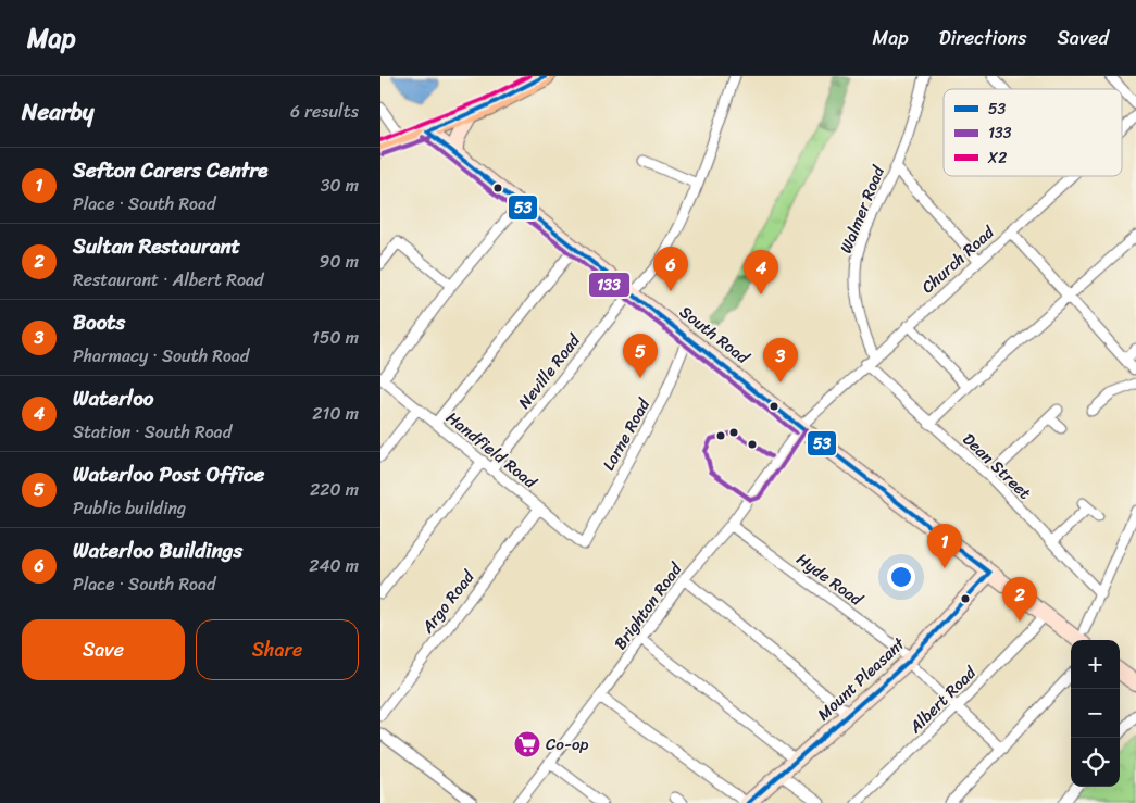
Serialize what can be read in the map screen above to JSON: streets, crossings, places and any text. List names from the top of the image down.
{
  "streets": {
    "street": [
      "Walmer Road",
      "Church Road",
      "South Road",
      "Neville Road",
      "Lorne Road",
      "Handfield Road",
      "Dean Street",
      "Hyde Road",
      "Argo Road",
      "Brighton Road",
      "Mount Pleasant",
      "Albert Road"
    ]
  },
  "crossings": [
    ["Walmer Road", "Church Road"],
    ["Church Road", "South Road"],
    ["Church Road", "Dean Street"],
    ["Church Road", "Brighton Road"],
    ["South Road", "Neville Road"],
    ["South Road", "Lorne Road"],
    ["South Road", "Brighton Road"],
    ["South Road", "Mount Pleasant"],
    ["South Road", "Albert Road"],
    ["Neville Road", "Handfield Road"],
    ["Lorne Road", "Handfield Road"],
    ["Handfield Road", "Argo Road"],
    ["Hyde Road", "Brighton Road"],
    ["Hyde Road", "Mount Pleasant"],
    ["Hyde Road", "Albert Road"]
  ],
  "places": {
    "supermarket": ["Co-op"]
  },
  "lines": ["transit line 53", "transit line X2", "transit line 133"],
  "legend": ["53", "133", "X2"],
  "page": {
    "header": "Map",
    "nav": ["Map", "Directions", "Saved"],
    "heading": ["Nearby", "6 results"],
    "list": [
      {
        "mark": "1",
        "name": "Sefton Carers Centre",
        "note": "Place · South Road",
        "value": "30 m"
      },
      {
        "mark": "2",
        "name": "Sultan Restaurant",
        "note": "Restaurant · Albert Road",
        "value": "90 m"
      },
      {
        "mark": "3",
        "name": "Boots",
        "note": "Pharmacy · South Road",
        "value": "150 m"
      },
      {
        "mark": "4",
        "name": "Waterloo",
        "note": "Station · South Road",
        "value": "210 m"
      },
      {
        "mark": "5",
        "name": "Waterloo Post Office",
        "note": "Public building",
        "value": "220 m"
      },
      {
        "mark": "6",
        "name": "Waterloo Buildings",
        "note": "Place · South Road",
        "value": "240 m"
      }
    ],
    "pins": [
      "6",
      "4",
      "5",
      "3",
      "1",
      "2"
    ],
    "buttons": ["Save", "Share"],
    "map_buttons": ["+", "−"]
  }
}
